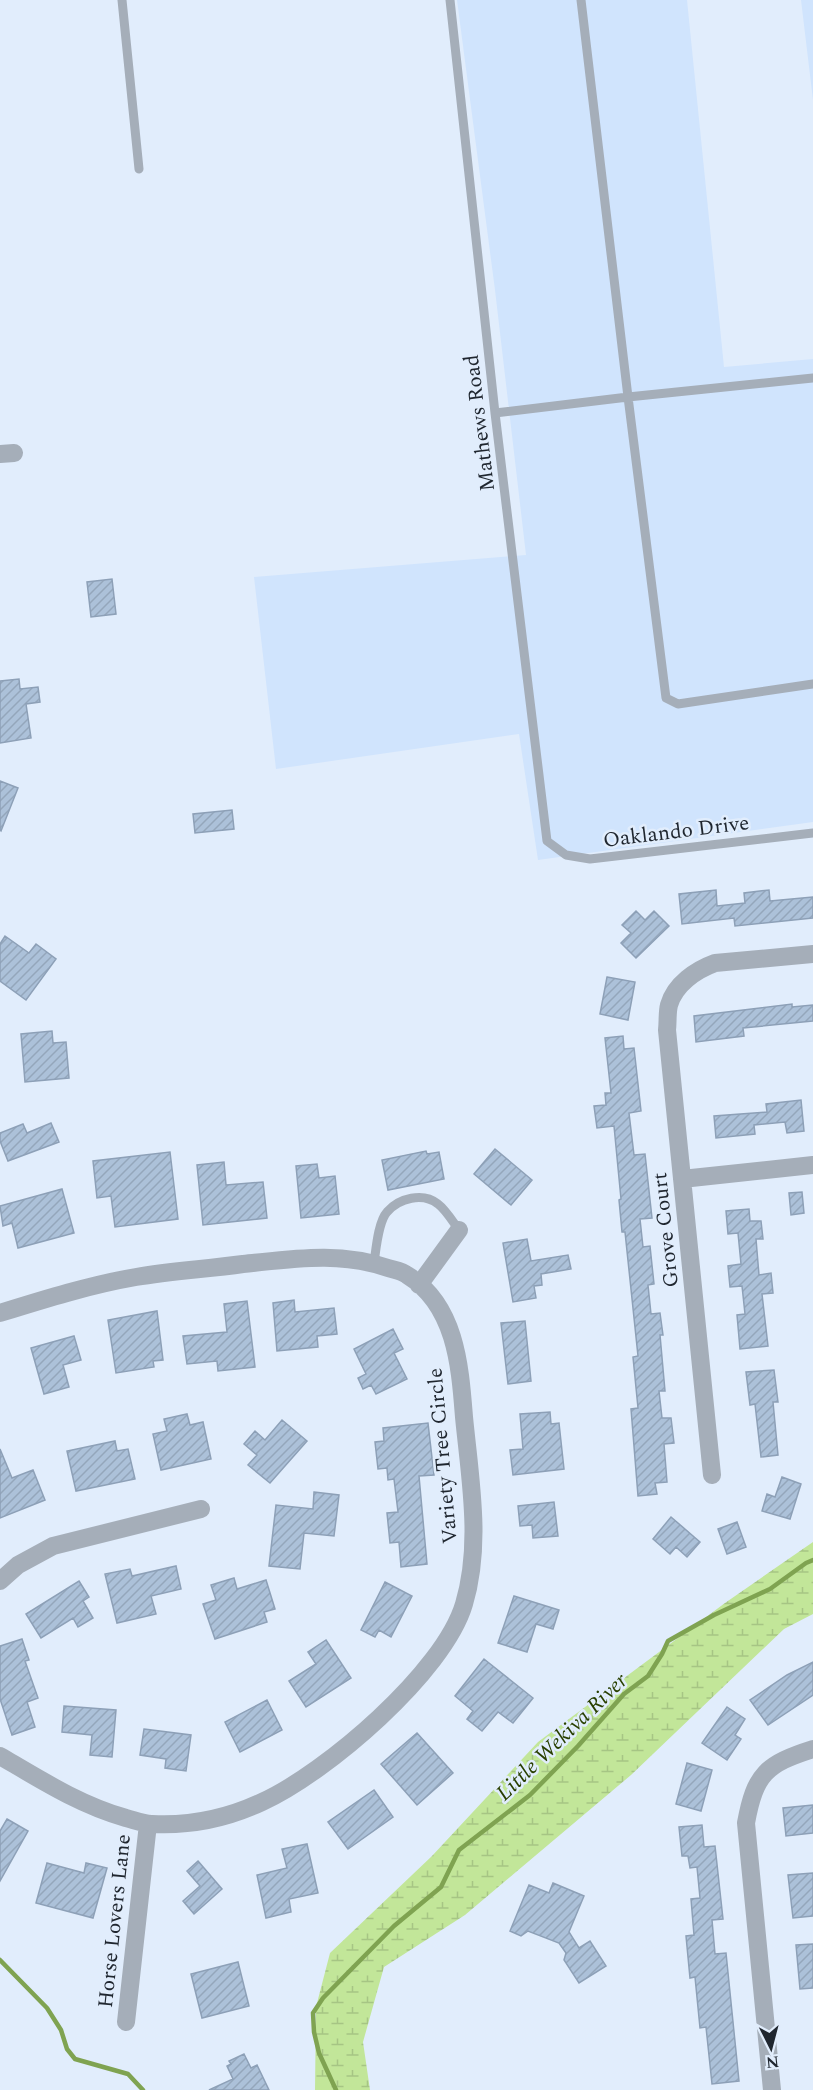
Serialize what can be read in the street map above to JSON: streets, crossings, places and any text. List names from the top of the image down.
{
  "streets": {
    "street": ["Grove Court", "Variety Tree Circle", "Horse Lovers Lane"],
    "lane": ["Mathews Road", "Oaklando Drive"]
  },
  "crossings": [
    ["Mathews Road", "Oaklando Drive"],
    ["Variety Tree Circle", "Horse Lovers Lane"]
  ],
  "water": ["Little Wekiva River"],
  "north": "bottom"
}
